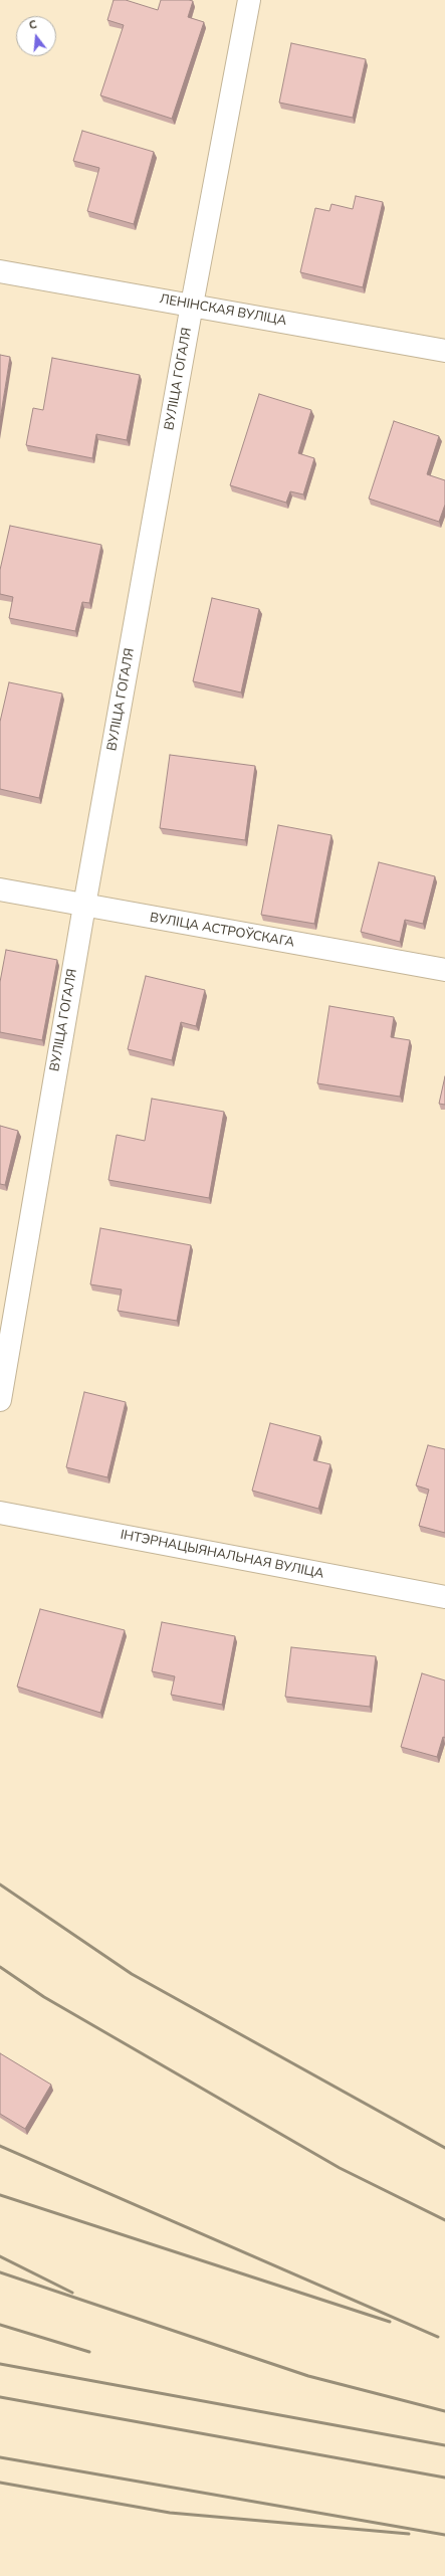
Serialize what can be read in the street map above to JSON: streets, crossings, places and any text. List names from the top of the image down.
{
  "streets": {
    "street": [
      "ЛЕНІНСКАЯ ВУЛІЦА",
      "ВУЛІЦА ГОГАЛЯ",
      "ВУЛІЦА АСТРОЎСКАГА",
      "ІНТЭРНАЦЫЯНАЛЬНАЯ ВУЛІЦА"
    ]
  },
  "crossings": [
    ["ЛЕНІНСКАЯ ВУЛІЦА", "ВУЛІЦА ГОГАЛЯ"],
    ["ВУЛІЦА ГОГАЛЯ", "ВУЛІЦА АСТРОЎСКАГА"]
  ],
  "north": "top"
}
